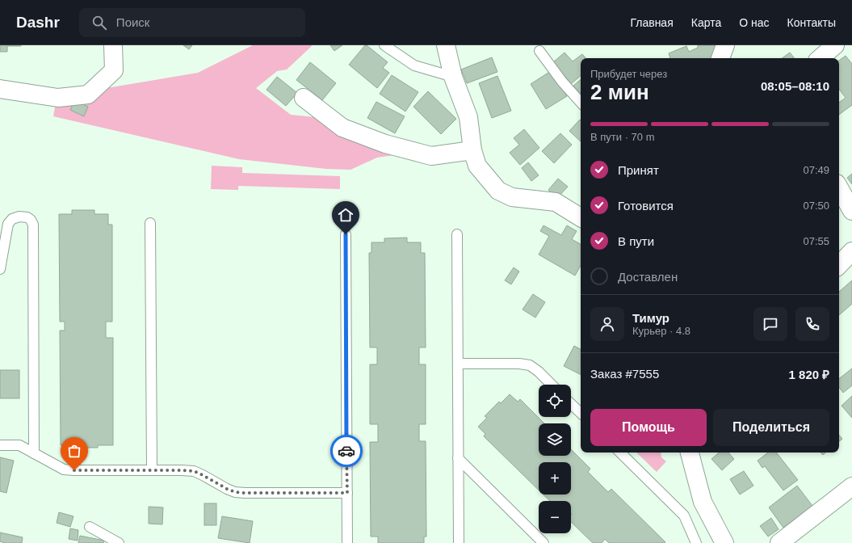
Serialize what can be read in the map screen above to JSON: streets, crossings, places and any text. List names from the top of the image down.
{
  "page": {
    "header": "Dashr",
    "search": "Поиск",
    "nav": [
      "Главная",
      "Карта",
      "О нас",
      "Контакты"
    ],
    "heading": ["2 мин", "Прибудет через", "08:05–08:10"],
    "panel": [
      "Тимур",
      "Курьер · 4.8",
      "Заказ #7555",
      "1 820 ₽"
    ],
    "bar": "В пути · 70 m",
    "list": [
      ["Принят", "07:49"],
      ["Готовится", "07:50"],
      ["В пути", "07:55"],
      "Доставлен"
    ],
    "map_buttons": ["+", "−"],
    "buttons": ["Помощь", "Поделиться"]
  }
}
